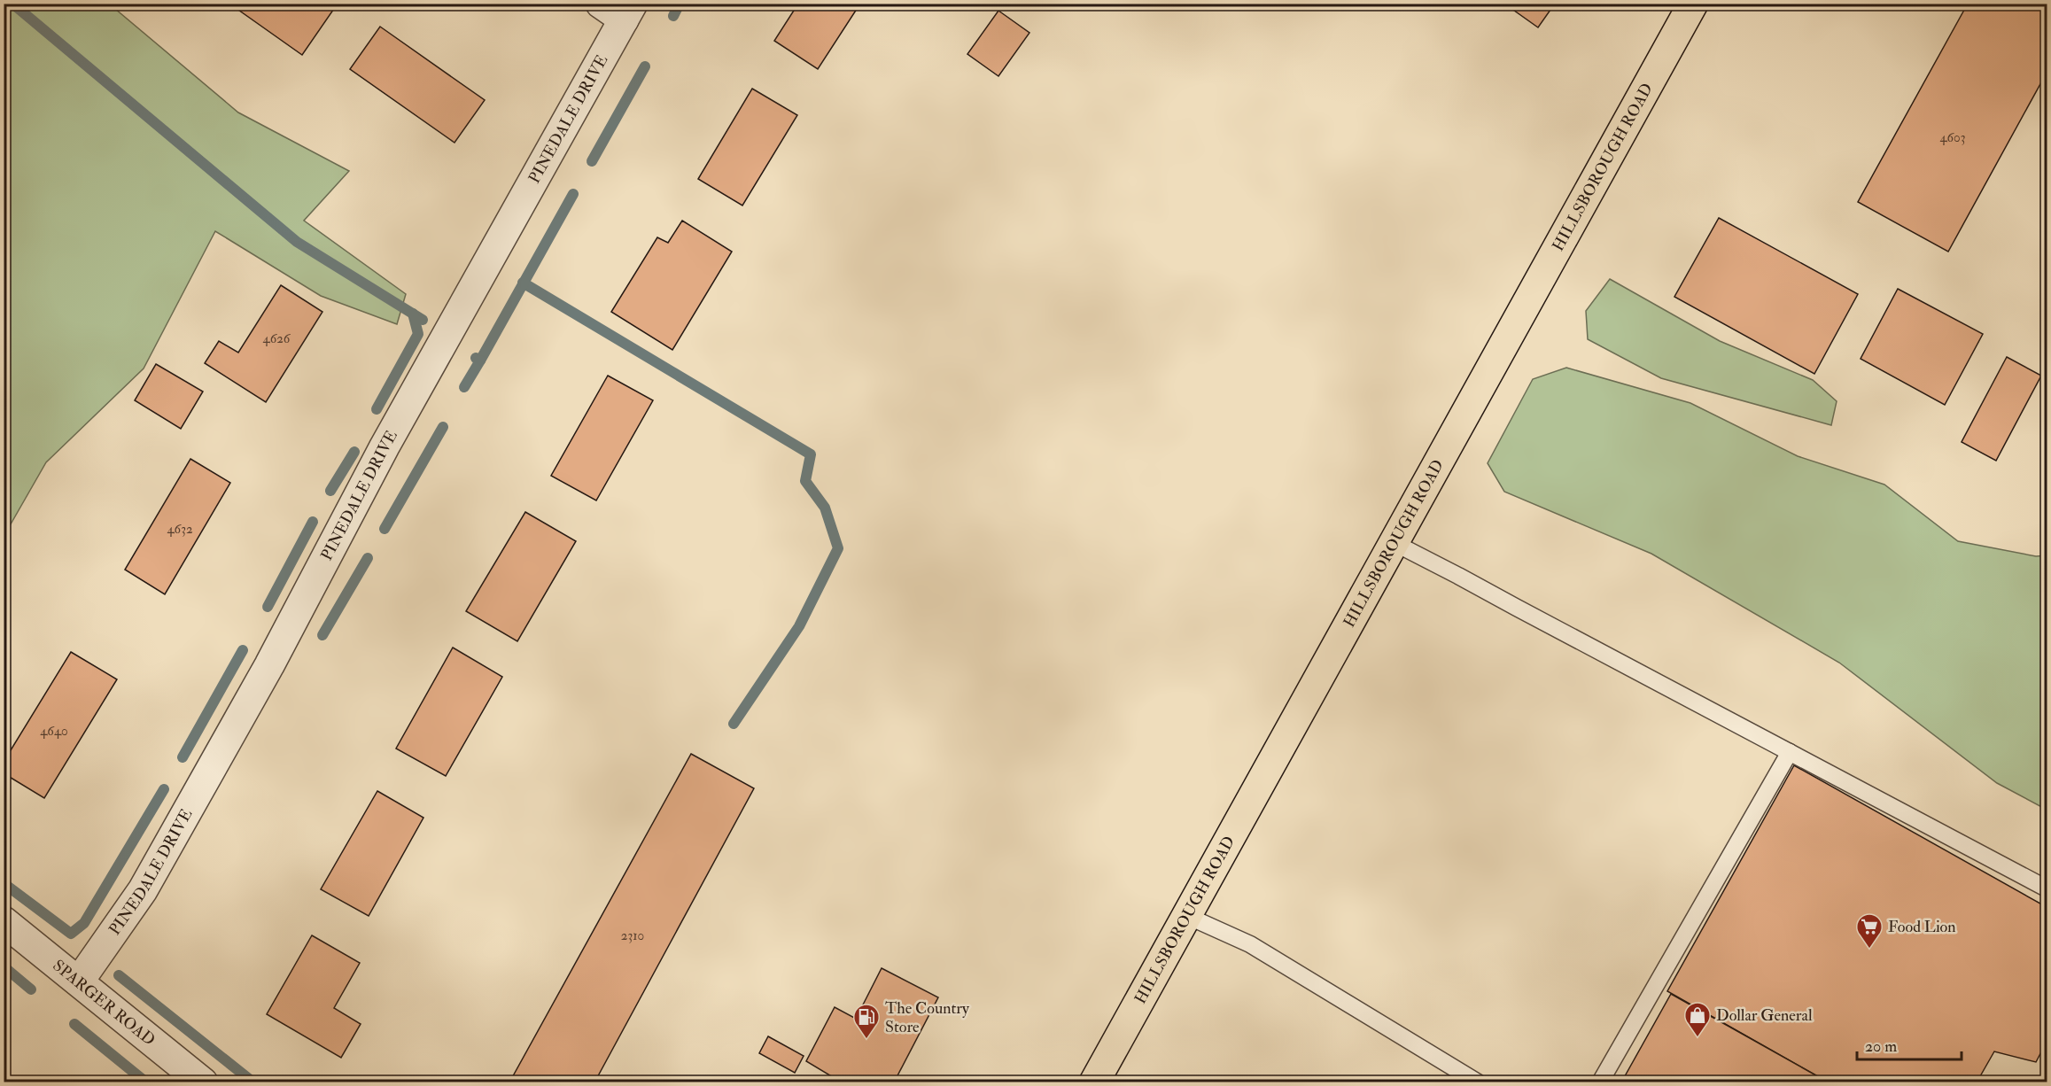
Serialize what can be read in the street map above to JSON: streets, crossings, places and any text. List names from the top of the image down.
{
  "streets": {
    "main road": ["HILLSBOROUGH ROAD"],
    "street": ["PINEDALE DRIVE", "SPARGER ROAD"]
  },
  "crossings": [
    ["PINEDALE DRIVE", "SPARGER ROAD"]
  ],
  "places": {
    "supermarket": ["Food Lion"],
    "shop": ["Dollar General"],
    "fuel station": ["The Country Store"]
  },
  "house_numbers": [
    "4603",
    "4626",
    "4632",
    "4640",
    "2310"
  ],
  "scale_bar": "20 m"
}
